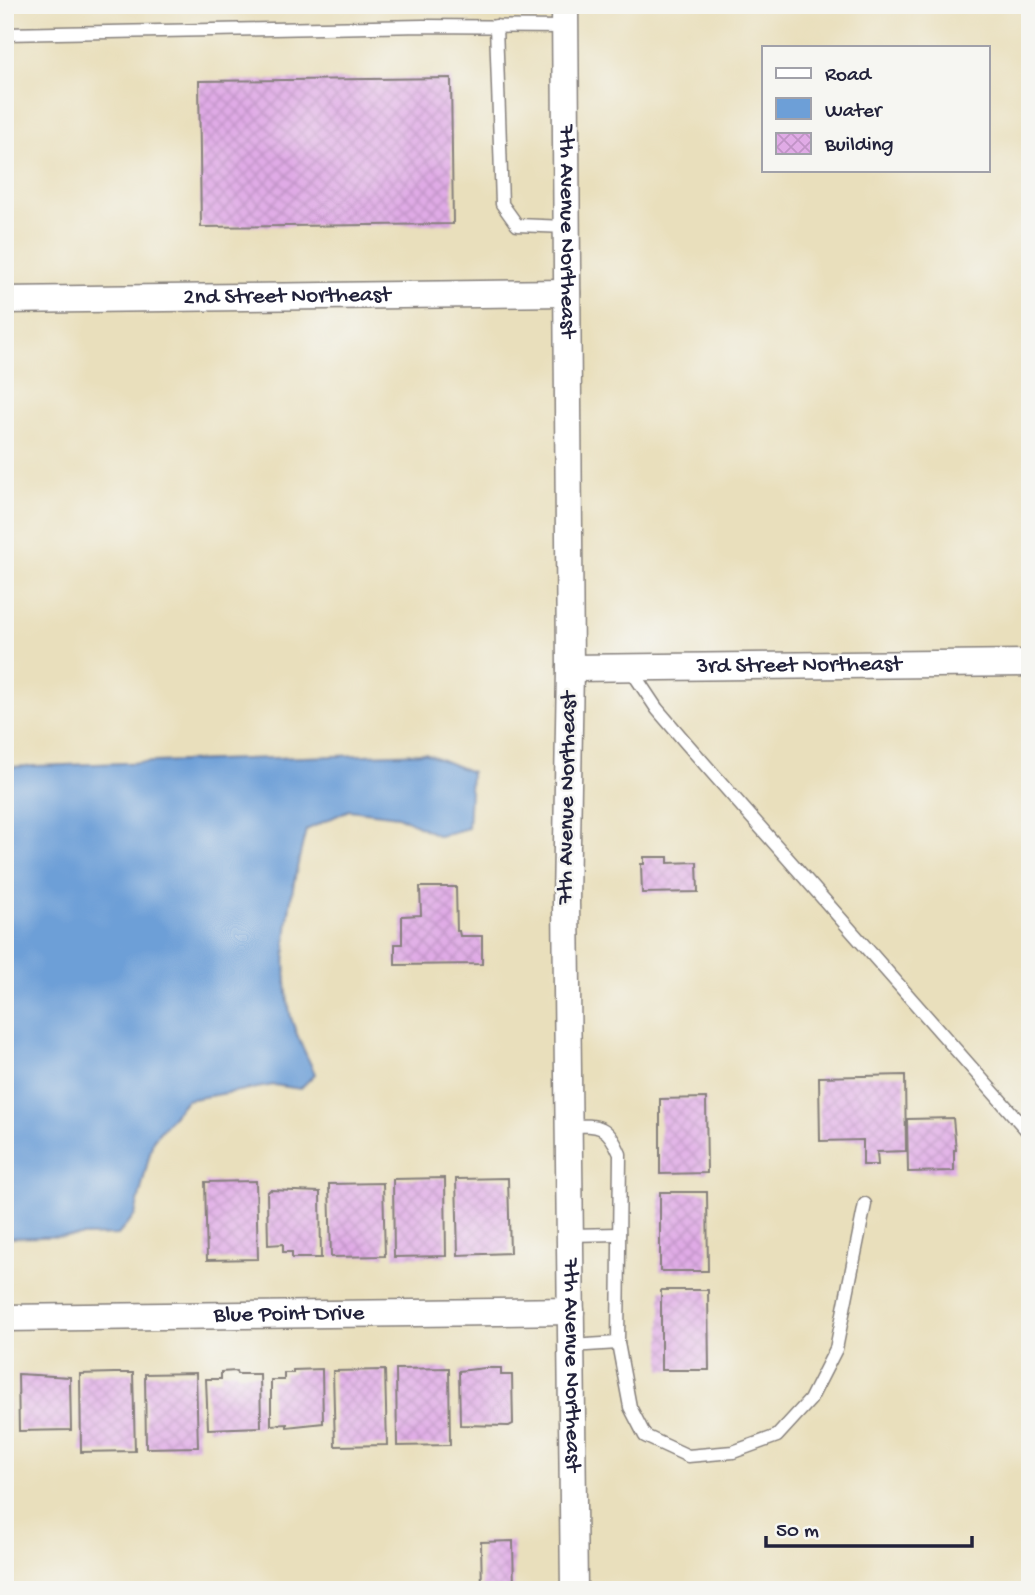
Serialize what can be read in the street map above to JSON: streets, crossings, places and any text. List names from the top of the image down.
{
  "streets": {
    "street": [
      "7th Avenue Northeast",
      "2nd Street Northeast",
      "3rd Street Northeast",
      "Blue Point Drive"
    ]
  },
  "crossings": [
    ["7th Avenue Northeast", "2nd Street Northeast"],
    ["7th Avenue Northeast", "3rd Street Northeast"],
    ["7th Avenue Northeast", "Blue Point Drive"]
  ],
  "legend": ["Road", "Water", "Building"],
  "scale_bar": "50 m"
}
